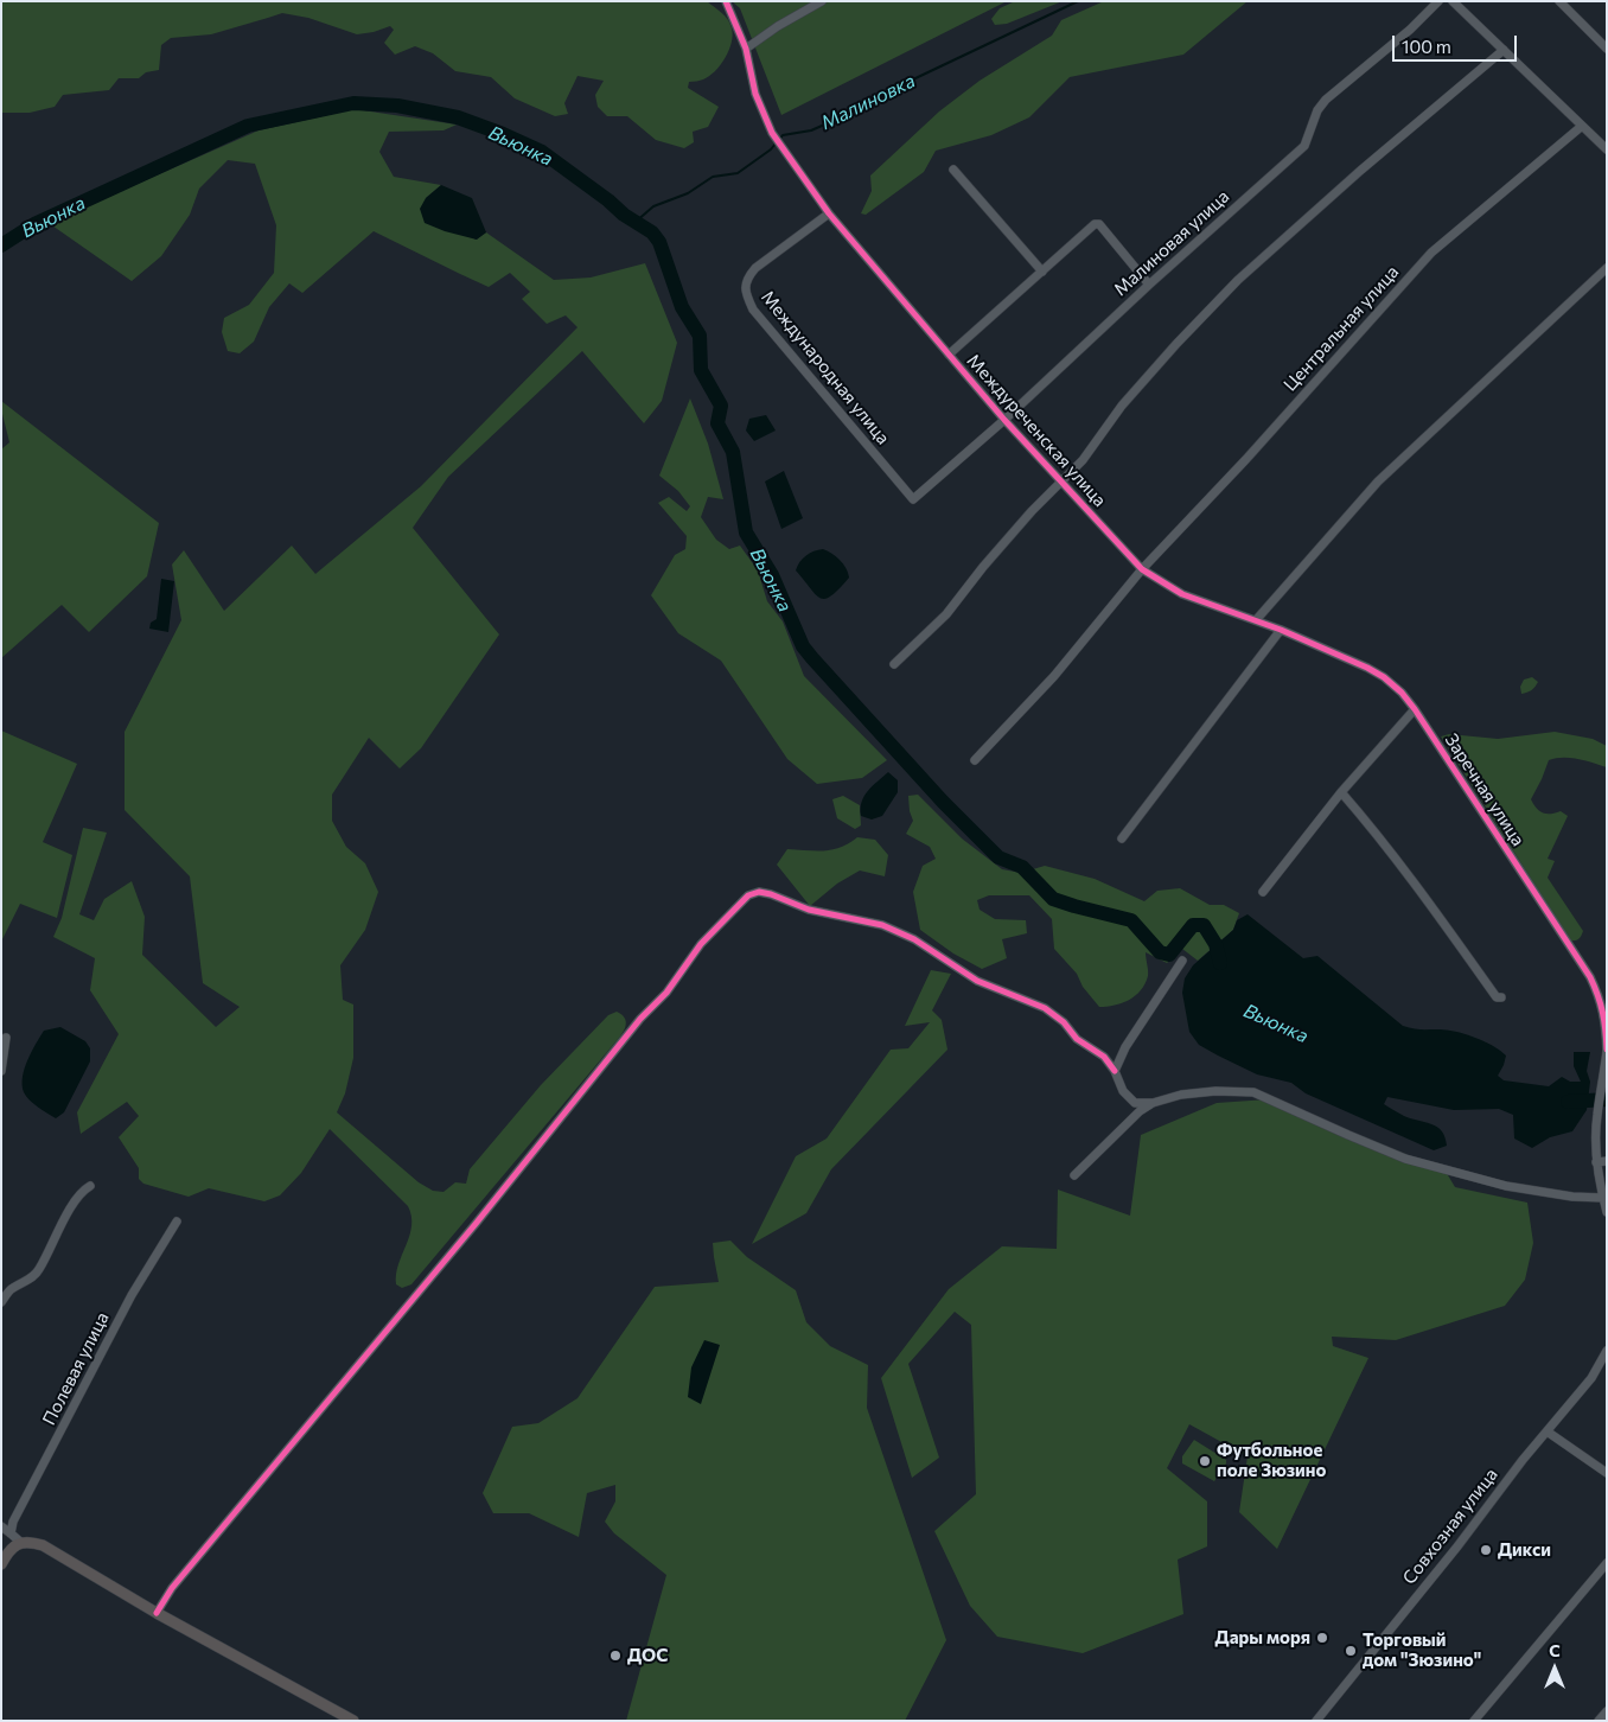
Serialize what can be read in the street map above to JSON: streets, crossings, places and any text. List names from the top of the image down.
{
  "streets": {
    "street": [
      "Малиновая улица",
      "Центральная улица",
      "Международная улица",
      "Междуреченская улица",
      "Заречная улица",
      "Полевая улица",
      "Совхозная улица"
    ]
  },
  "crossings": [
    ["Малиновая улица", "Международная улица"],
    ["Малиновая улица", "Междуреченская улица"],
    ["Центральная улица", "Междуреченская улица"],
    ["Международная улица", "Междуреченская улица"],
    ["Междуреченская улица", "Заречная улица"]
  ],
  "water": ["Малиновка", "Вьюнка"],
  "places": [
    "Футбольное поле Зюзино",
    "Дикси",
    "Дары моря",
    "Торговый дом \"Зюзино\"",
    "ДОС"
  ],
  "scale_bar": "100 m",
  "north": "top"
}
